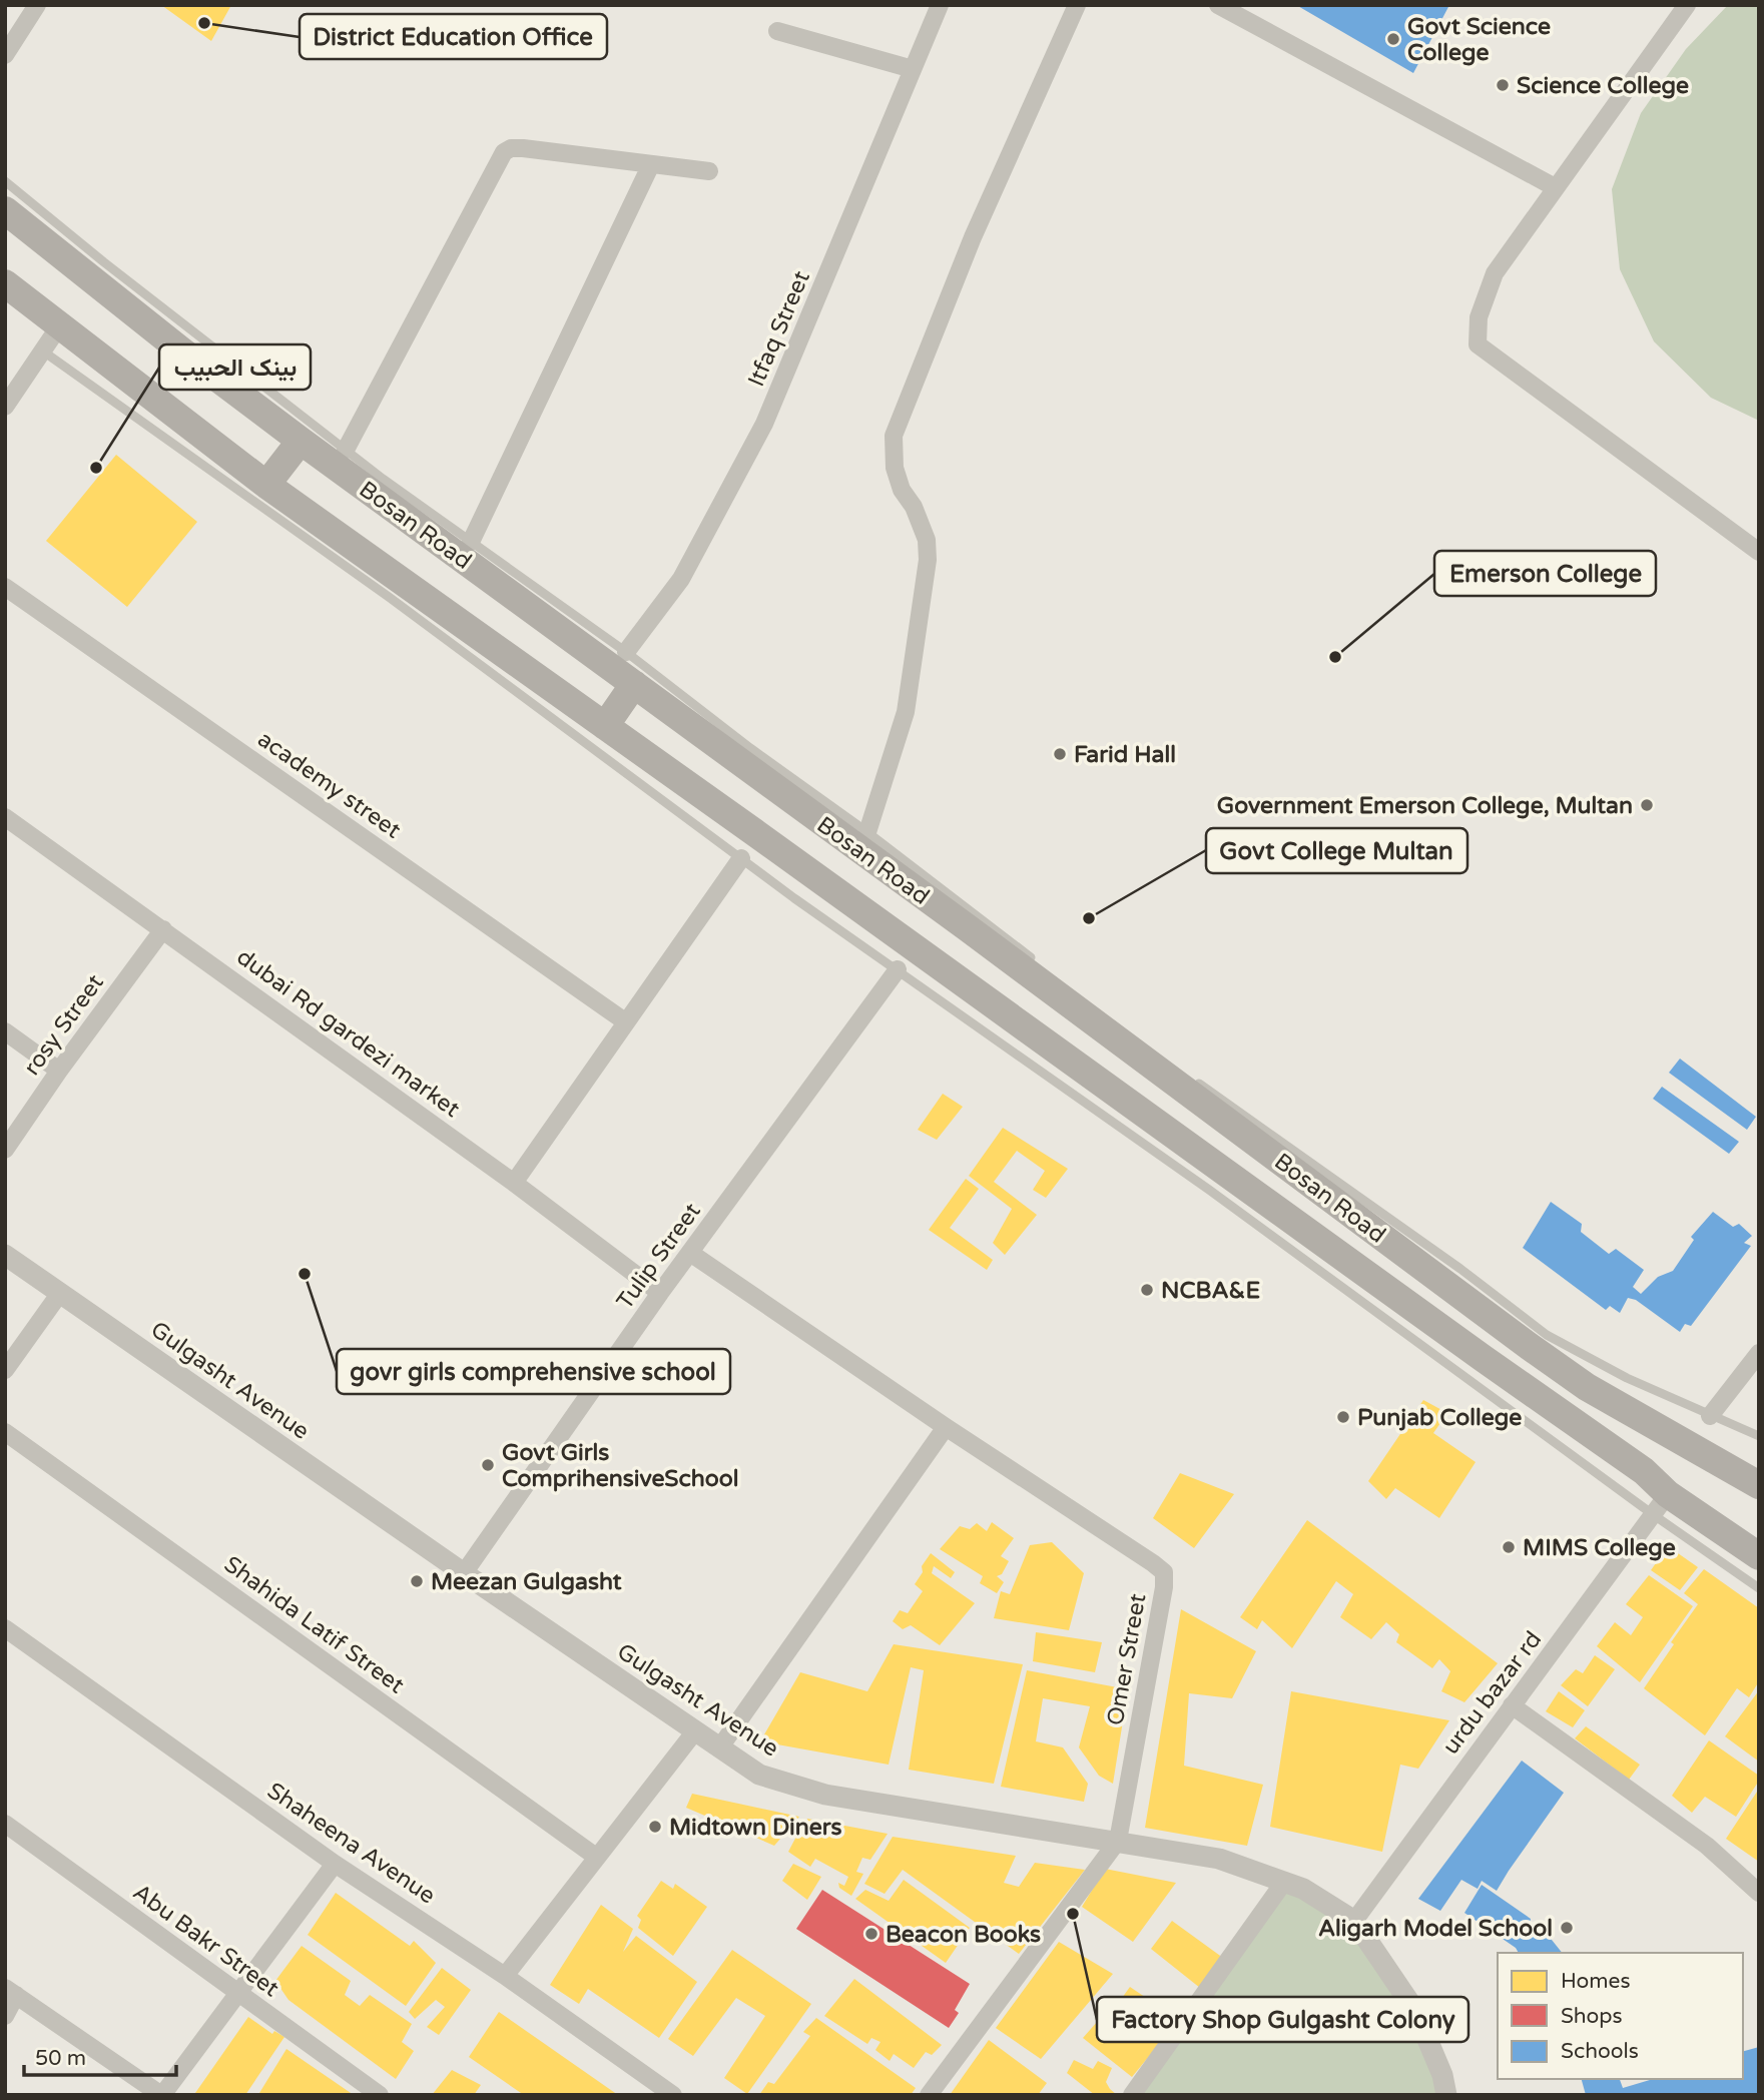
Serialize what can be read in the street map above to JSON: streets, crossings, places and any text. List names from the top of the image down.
{
  "streets": {
    "main road": ["Bosan Road"],
    "street": [
      "Itfaq Street",
      "academy street",
      "rosy Street",
      "dubai Rd gardezi market",
      "Tulip Street",
      "Gulgasht Avenue",
      "Shahida Latif Street",
      "Omer Street",
      "urdu bazar rd",
      "Shaheena Avenue",
      "Abu Bakr Street"
    ]
  },
  "crossings": [
    ["Bosan Road", "urdu bazar rd"],
    ["rosy Street", "dubai Rd gardezi market"],
    ["dubai Rd gardezi market", "Tulip Street"],
    ["Tulip Street", "Gulgasht Avenue"],
    ["Tulip Street", "Omer Street"],
    ["Gulgasht Avenue", "Omer Street"],
    ["Gulgasht Avenue", "urdu bazar rd"]
  ],
  "places": [
    "District Education Office",
    "Govt Science College",
    "Science College",
    "بينک الحبيب",
    "Emerson College",
    "Farid Hall",
    "Government Emerson College, Multan",
    "Govt College Multan",
    "govr girls comprehensive school",
    "NCBA&E",
    "Punjab College",
    "Govt Girls ComprihensiveSchool",
    "MIMS College",
    "Meezan Gulgasht",
    "Midtown Diners",
    "Factory Shop Gulgasht Colony",
    "Aligarh Model School",
    "Beacon Books"
  ],
  "legend": ["Homes", "Shops", "Schools"],
  "scale_bar": "50 m"
}
